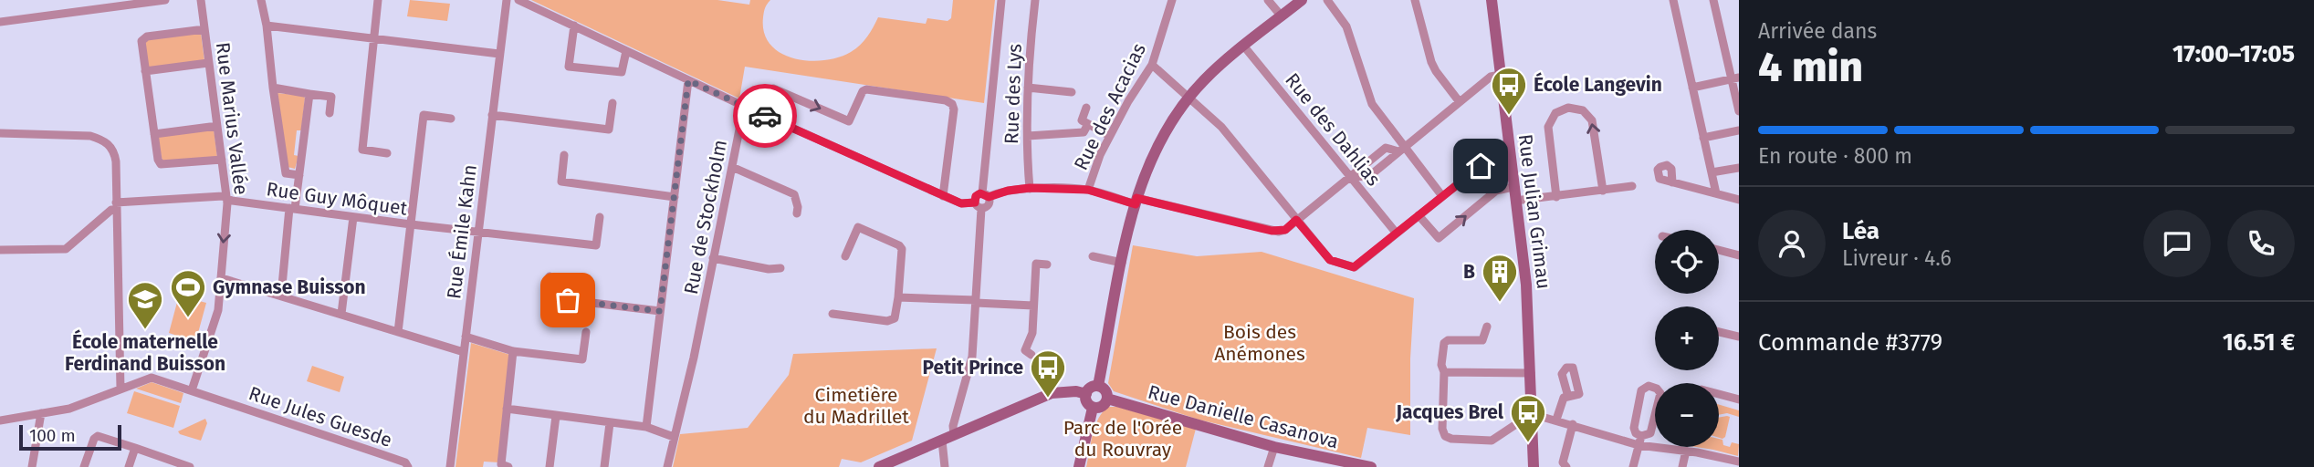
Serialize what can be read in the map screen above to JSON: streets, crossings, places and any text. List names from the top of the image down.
{
  "streets": {
    "street": [
      "Rue des Lys",
      "Rue des Acacias",
      "Rue Marius Vallée",
      "Rue des Dahlias",
      "Rue Guy Môquet",
      "Rue Julian Grimau",
      "Rue de Stockholm",
      "Rue Émile Kahn",
      "Rue Jules Guesde",
      "Rue Danielle Casanova"
    ]
  },
  "crossings": [
    ["Rue Marius Vallée", "Rue Guy Môquet"],
    ["Rue Marius Vallée", "Rue Jules Guesde"],
    ["Rue Guy Môquet", "Rue Émile Kahn"]
  ],
  "parks": ["Bois des Anémones", "Cimetière du Madrillet", "Parc de l'Orée du Rouvray"],
  "places": {
    "bus stop": ["École Langevin", "Petit Prince", "Jacques Brel"],
    "building": ["B"],
    "sports": ["Gymnase Buisson"],
    "school or university": ["École maternelle Ferdinand Buisson"]
  },
  "scale_bar": "100 m",
  "page": {
    "heading": ["4 min", "Arrivée dans", "17:00–17:05"],
    "panel": [
      "Léa",
      "Livreur · 4.6",
      "Commande #3779",
      "16.51 €"
    ],
    "bar": "En route · 800 m",
    "map_buttons": ["+", "−"],
    "scale": "100 m"
  }
}
